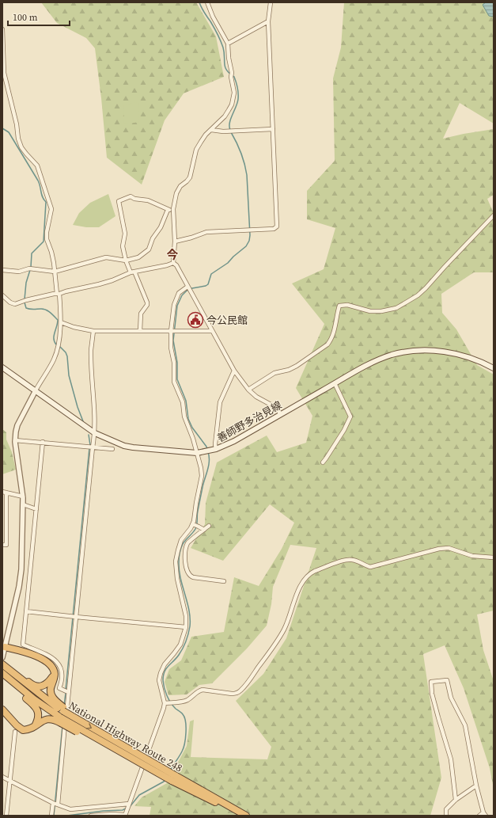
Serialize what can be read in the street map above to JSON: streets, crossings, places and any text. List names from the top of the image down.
{
  "streets": {
    "highway": ["National Highway Route 248"],
    "main road": ["善師野多治見線"]
  },
  "districts": ["今"],
  "places": {
    "public building": ["今公民館"]
  },
  "scale_bar": "100 m"
}
